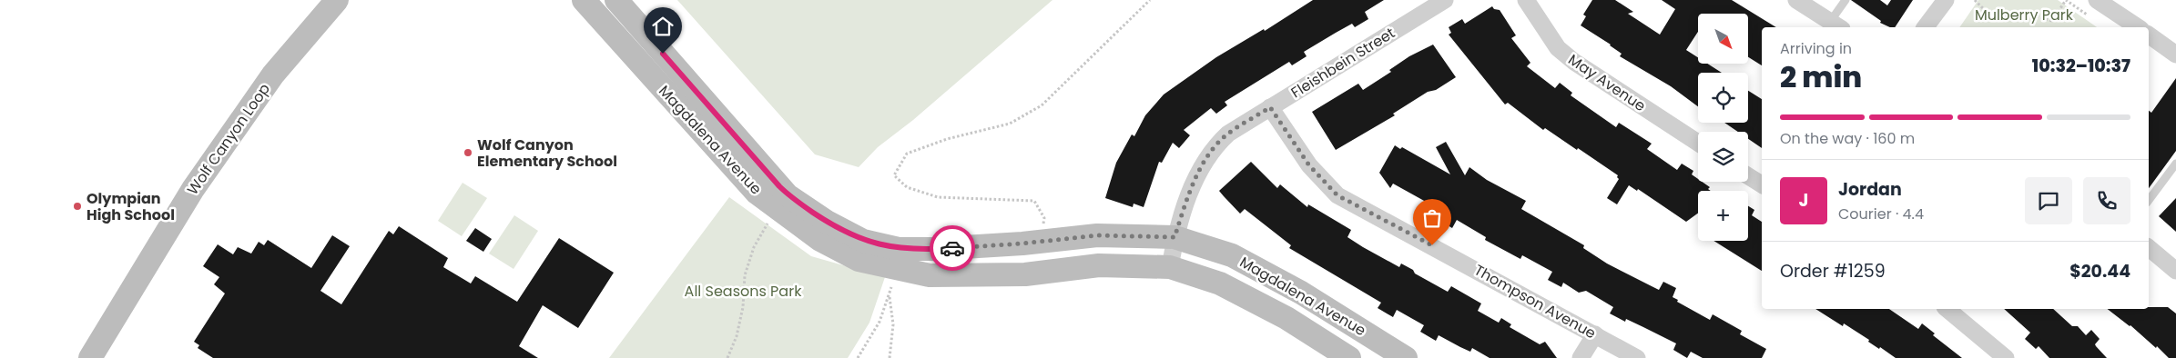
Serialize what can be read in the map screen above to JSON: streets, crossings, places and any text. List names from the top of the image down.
{
  "streets": {
    "street": [
      "Fleishbein Street",
      "May Avenue",
      "Wolf Canyon Loop",
      "Magdalena Avenue",
      "Thompson Avenue"
    ]
  },
  "crossings": [
    ["Fleishbein Street", "Magdalena Avenue"],
    ["Fleishbein Street", "Thompson Avenue"]
  ],
  "parks": ["Mulberry Park", "All Seasons Park"],
  "places": ["Wolf Canyon Elementary School", "Olympian High School"],
  "north": "bottom right",
  "page": {
    "map_buttons": "+",
    "heading": ["2 min", "Arriving in", "10:32–10:37"],
    "panel": [
      "Jordan",
      "Courier · 4.4",
      "Order #1259",
      "$20.44"
    ],
    "bar": "On the way · 160 m",
    "round": "J"
  }
}
